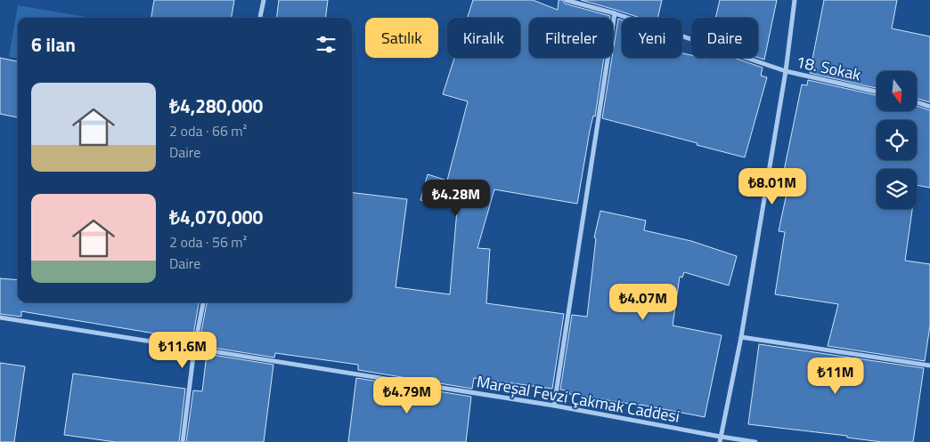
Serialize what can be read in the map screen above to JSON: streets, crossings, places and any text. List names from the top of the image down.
{
  "streets": {
    "street": ["18. Sokak", "Mareşal Fevzi Çakmak Caddesi"]
  },
  "north": "bottom",
  "page": {
    "chip": [
      "Satılık",
      "Kiralık",
      "Filtreler",
      "Yeni",
      "Daire"
    ],
    "heading": "6 ilan",
    "list": [
      {
        "name": "₺4,280,000",
        "note": "2 oda · 66 m² · Daire"
      },
      {
        "name": "₺4,070,000",
        "note": "2 oda · 56 m² · Daire"
      }
    ],
    "price": [
      "₺8.01M",
      "₺4.28M",
      "₺4.07M",
      "₺11.6M",
      "₺11M",
      "₺4.79M"
    ]
  }
}
